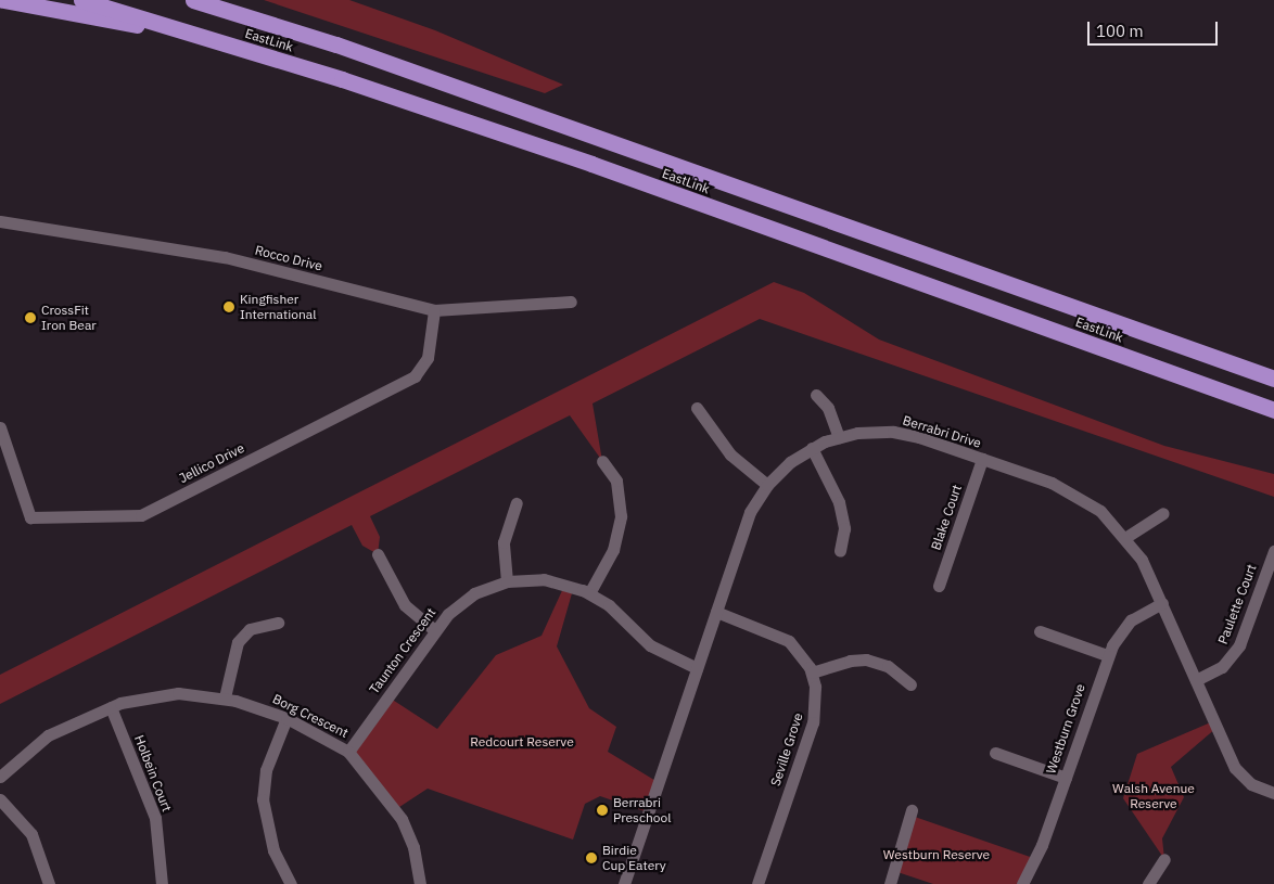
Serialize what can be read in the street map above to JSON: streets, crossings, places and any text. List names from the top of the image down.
{
  "streets": {
    "highway": ["EastLink"],
    "street": [
      "Rocco Drive",
      "Berrabri Drive",
      "Jellico Drive",
      "Blake Court",
      "Paulette Court",
      "Taunton Crescent",
      "Borg Crescent",
      "Westburn Grove",
      "Seville Grove",
      "Holbein Court"
    ]
  },
  "crossings": [
    ["Rocco Drive", "Jellico Drive"],
    ["Berrabri Drive", "Blake Court"],
    ["Berrabri Drive", "Paulette Court"],
    ["Berrabri Drive", "Taunton Crescent"],
    ["Berrabri Drive", "Westburn Grove"],
    ["Berrabri Drive", "Seville Grove"],
    ["Taunton Crescent", "Borg Crescent"],
    ["Borg Crescent", "Holbein Court"]
  ],
  "parks": ["Redcourt Reserve", "Walsh Avenue Reserve", "Westburn Reserve"],
  "places": [
    "Kingfisher International",
    "CrossFit Iron Bear",
    "Berrabri Preschool",
    "Birdie Cup Eatery"
  ],
  "scale_bar": "100 m"
}
